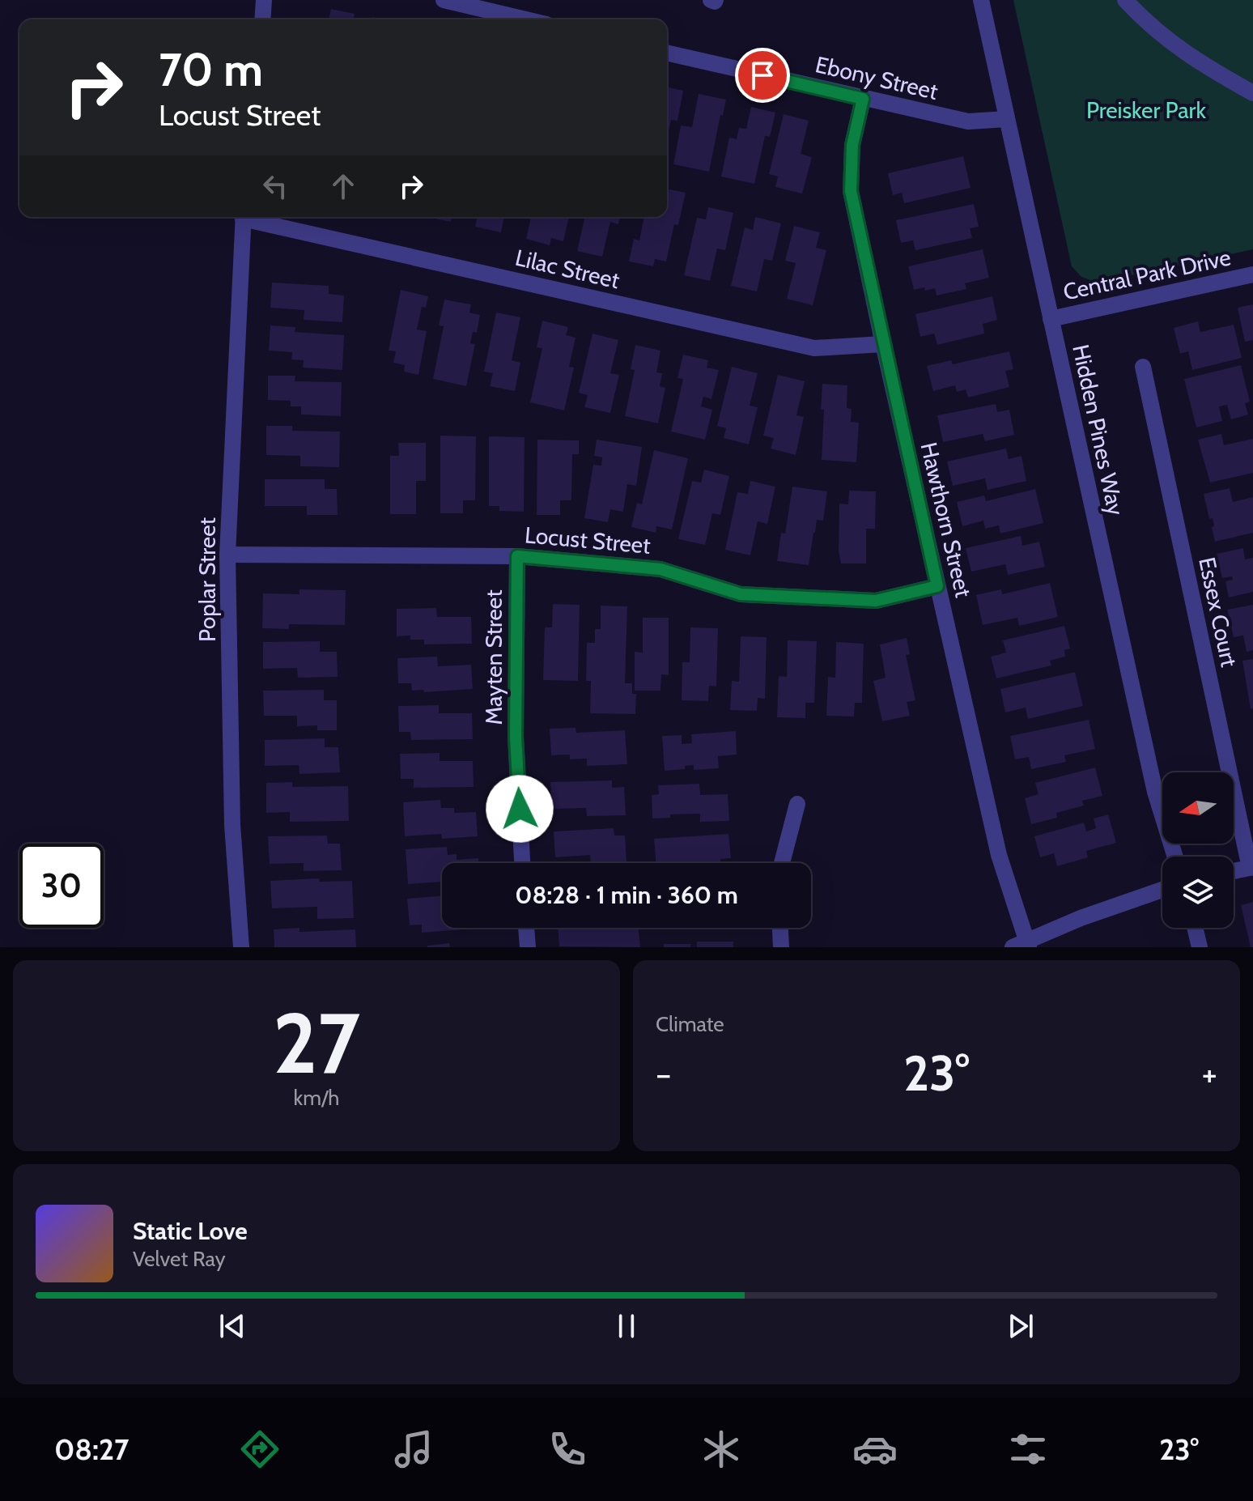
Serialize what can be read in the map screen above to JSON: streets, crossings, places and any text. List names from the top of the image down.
{
  "streets": {
    "street": [
      "Ebony Street",
      "Lilac Street",
      "Central Park Drive",
      "Hidden Pines Way",
      "Hawthorn Street",
      "Locust Street",
      "Poplar Street",
      "Essex Court",
      "Mayten Street"
    ]
  },
  "crossings": [
    ["Ebony Street", "Hidden Pines Way"],
    ["Ebony Street", "Hawthorn Street"],
    ["Lilac Street", "Hawthorn Street"],
    ["Central Park Drive", "Hidden Pines Way"],
    ["Hawthorn Street", "Locust Street"],
    ["Locust Street", "Poplar Street"],
    ["Locust Street", "Mayten Street"]
  ],
  "parks": ["Preisker Park"],
  "north": "left",
  "page": {
    "turn": ["70 m", "Locust Street"],
    "limit": "30",
    "trip": "08:28 · 1 min · 360 m",
    "tile": [
      ["27", "km/h"],
      "Climate"
    ],
    "heat": ["−", "23°", "+"],
    "song": ["Static Love", "Velvet Ray"],
    "tabs": ["08:27", "23°"]
  }
}
